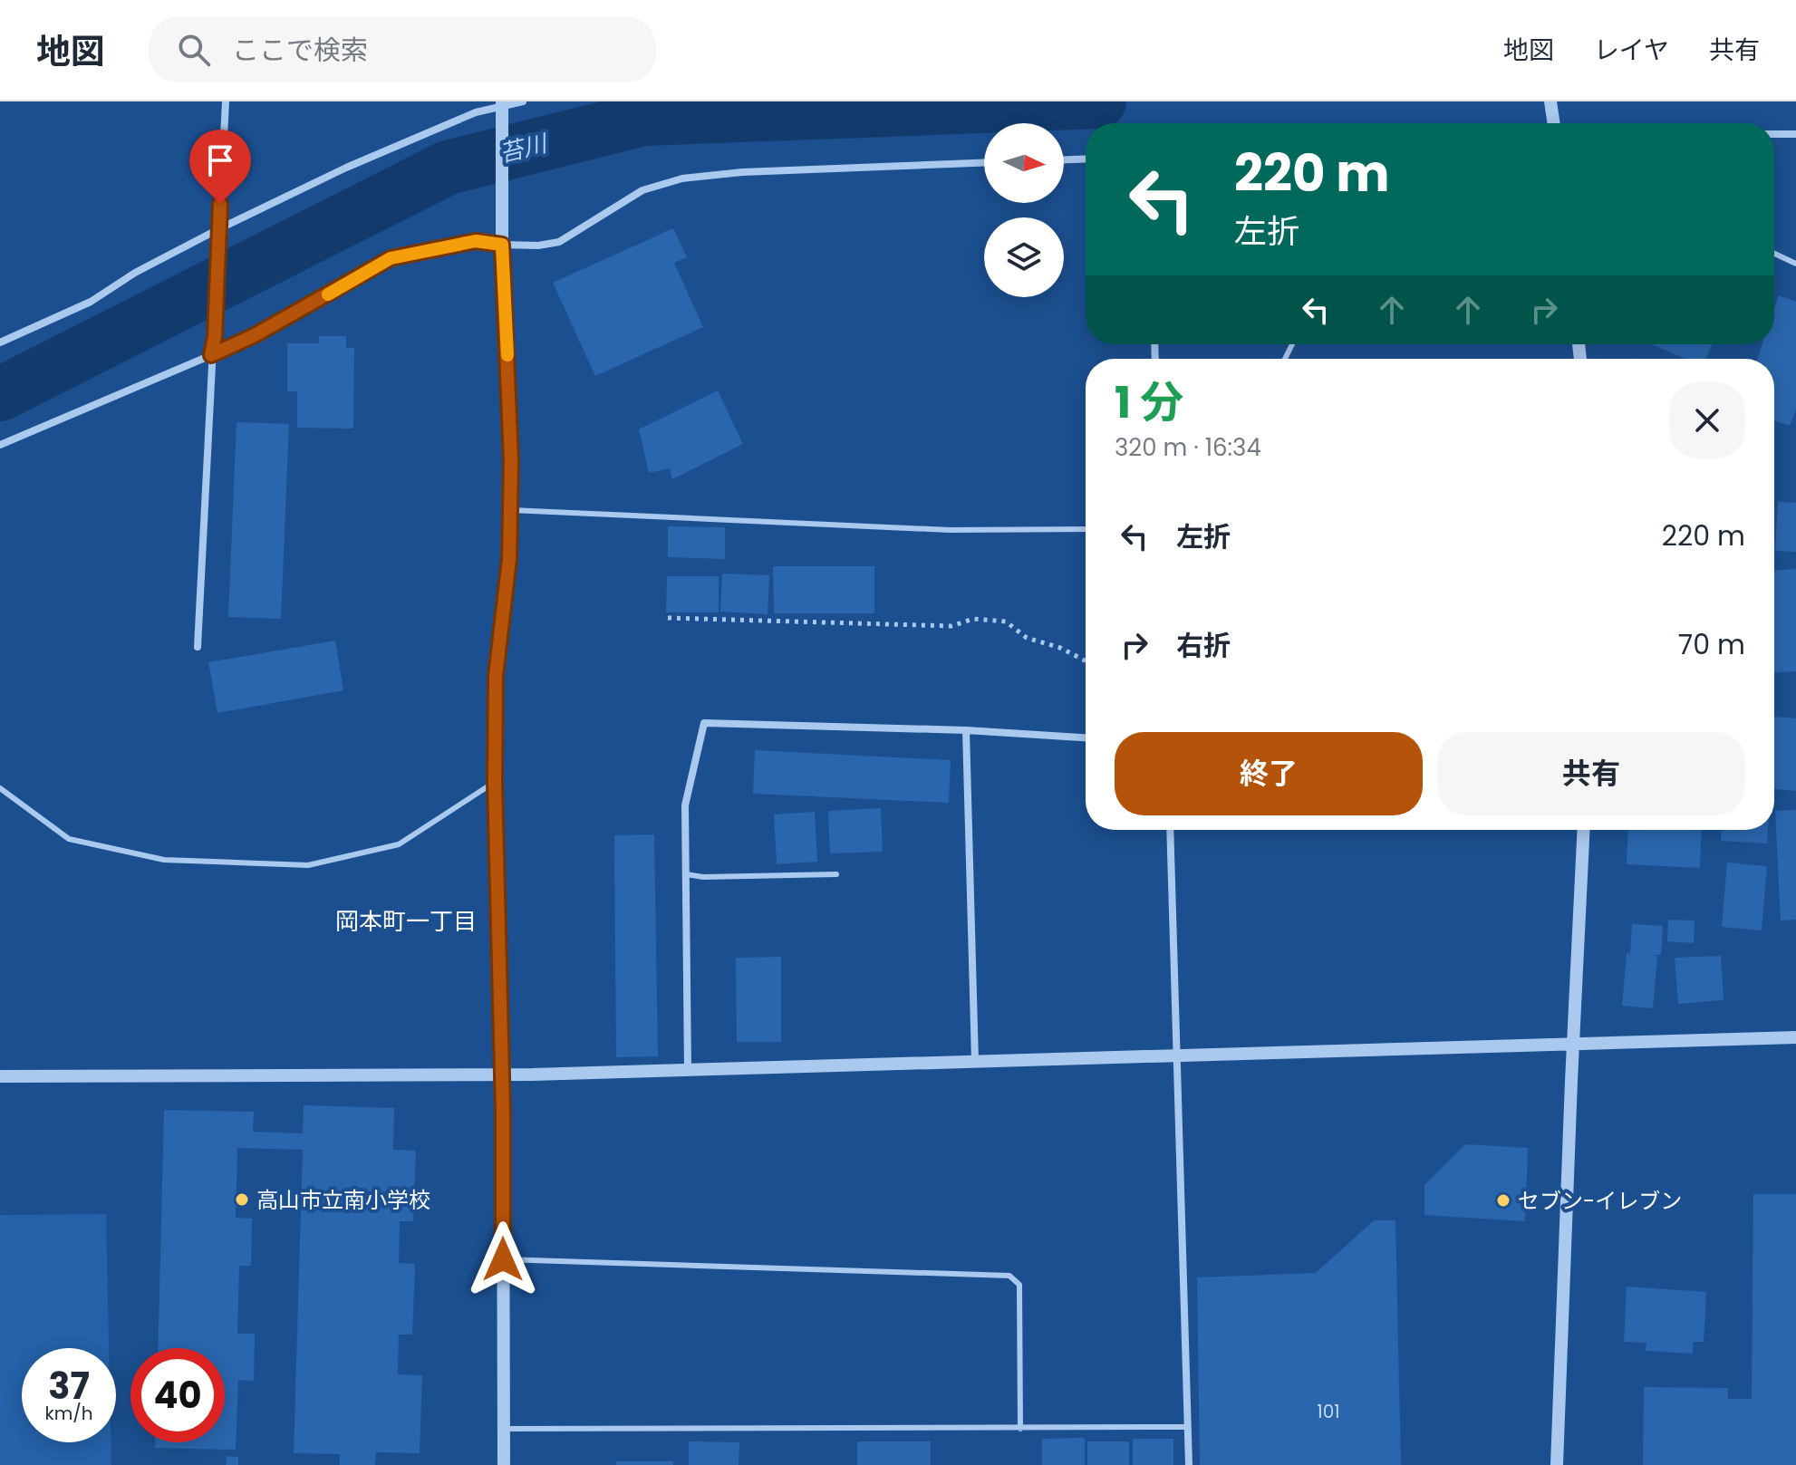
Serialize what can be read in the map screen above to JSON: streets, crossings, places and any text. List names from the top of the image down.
{
  "districts": ["岡本町一丁目"],
  "water": ["苔川"],
  "places": ["高山市立南小学校", "セブン-イレブン"],
  "house_numbers": ["101"],
  "north": "right",
  "page": {
    "header": "地図",
    "search": "ここで検索",
    "nav": ["地図", "レイヤ", "共有"],
    "turn": ["220 m", "左折"],
    "heading": ["1 分", "320 m · 16:34"],
    "list": [
      {
        "name": "左折",
        "value": "220 m"
      },
      {
        "name": "右折",
        "value": "70 m"
      }
    ],
    "buttons": ["終了", "共有"],
    "speed": "37 km/h",
    "limit": "40"
  }
}
